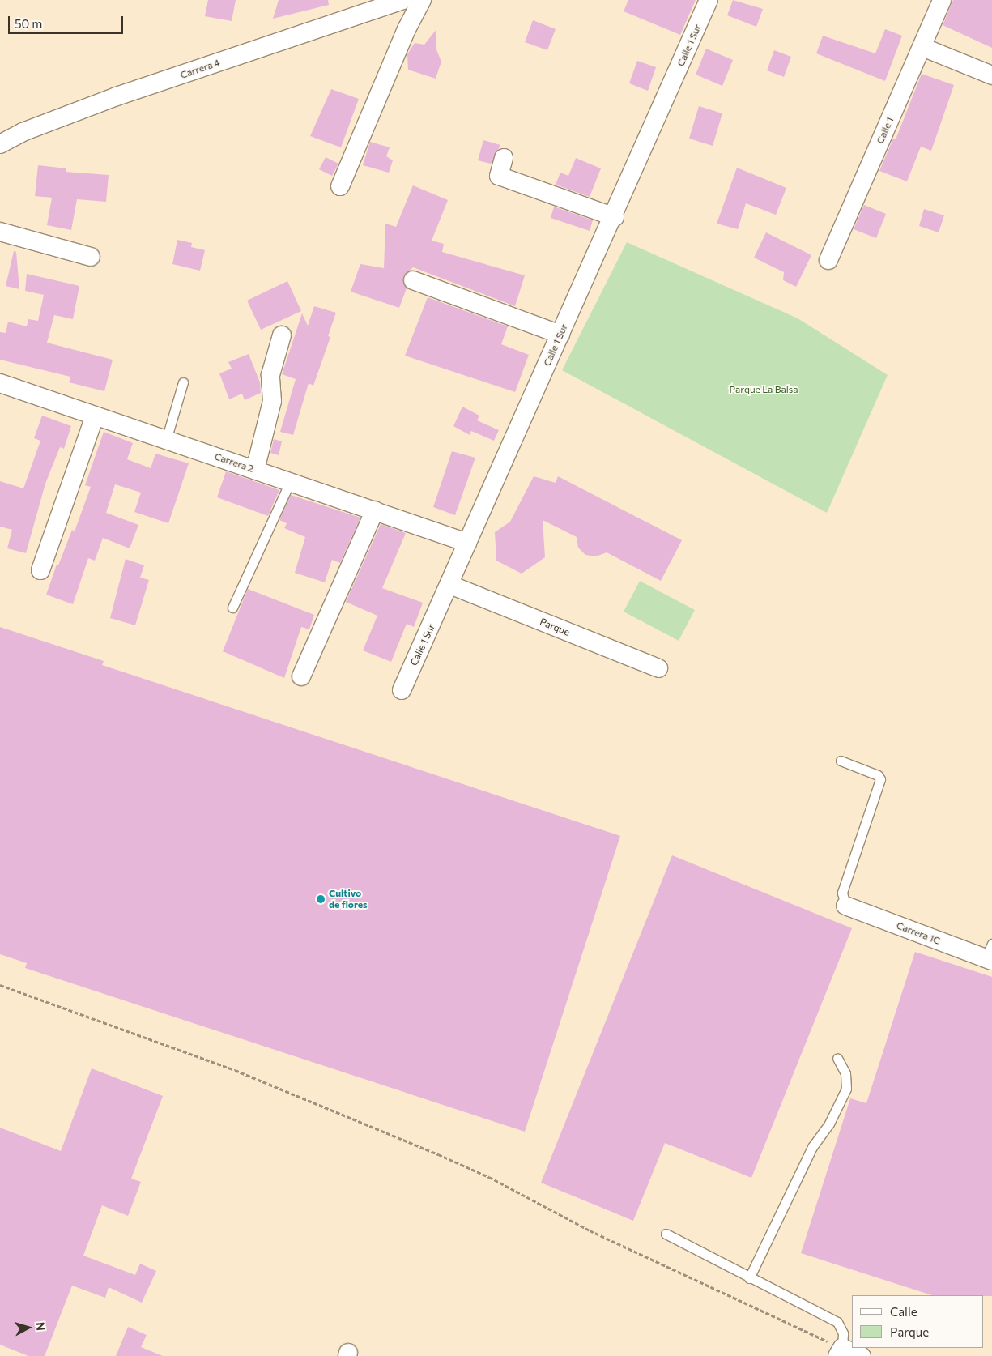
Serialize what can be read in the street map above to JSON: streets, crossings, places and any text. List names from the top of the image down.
{
  "streets": {
    "street": [
      "Calle 1 Sur",
      "Carrera 4",
      "Calle 1",
      "Carrera 2",
      "Parque",
      "Carrera 1C"
    ]
  },
  "crossings": [
    ["Calle 1 Sur", "Carrera 2"],
    ["Calle 1 Sur", "Parque"]
  ],
  "parks": ["Parque La Balsa"],
  "places": ["Cultivo de flores"],
  "legend": ["Calle", "Parque"],
  "scale_bar": "50 m",
  "north": "right"
}
